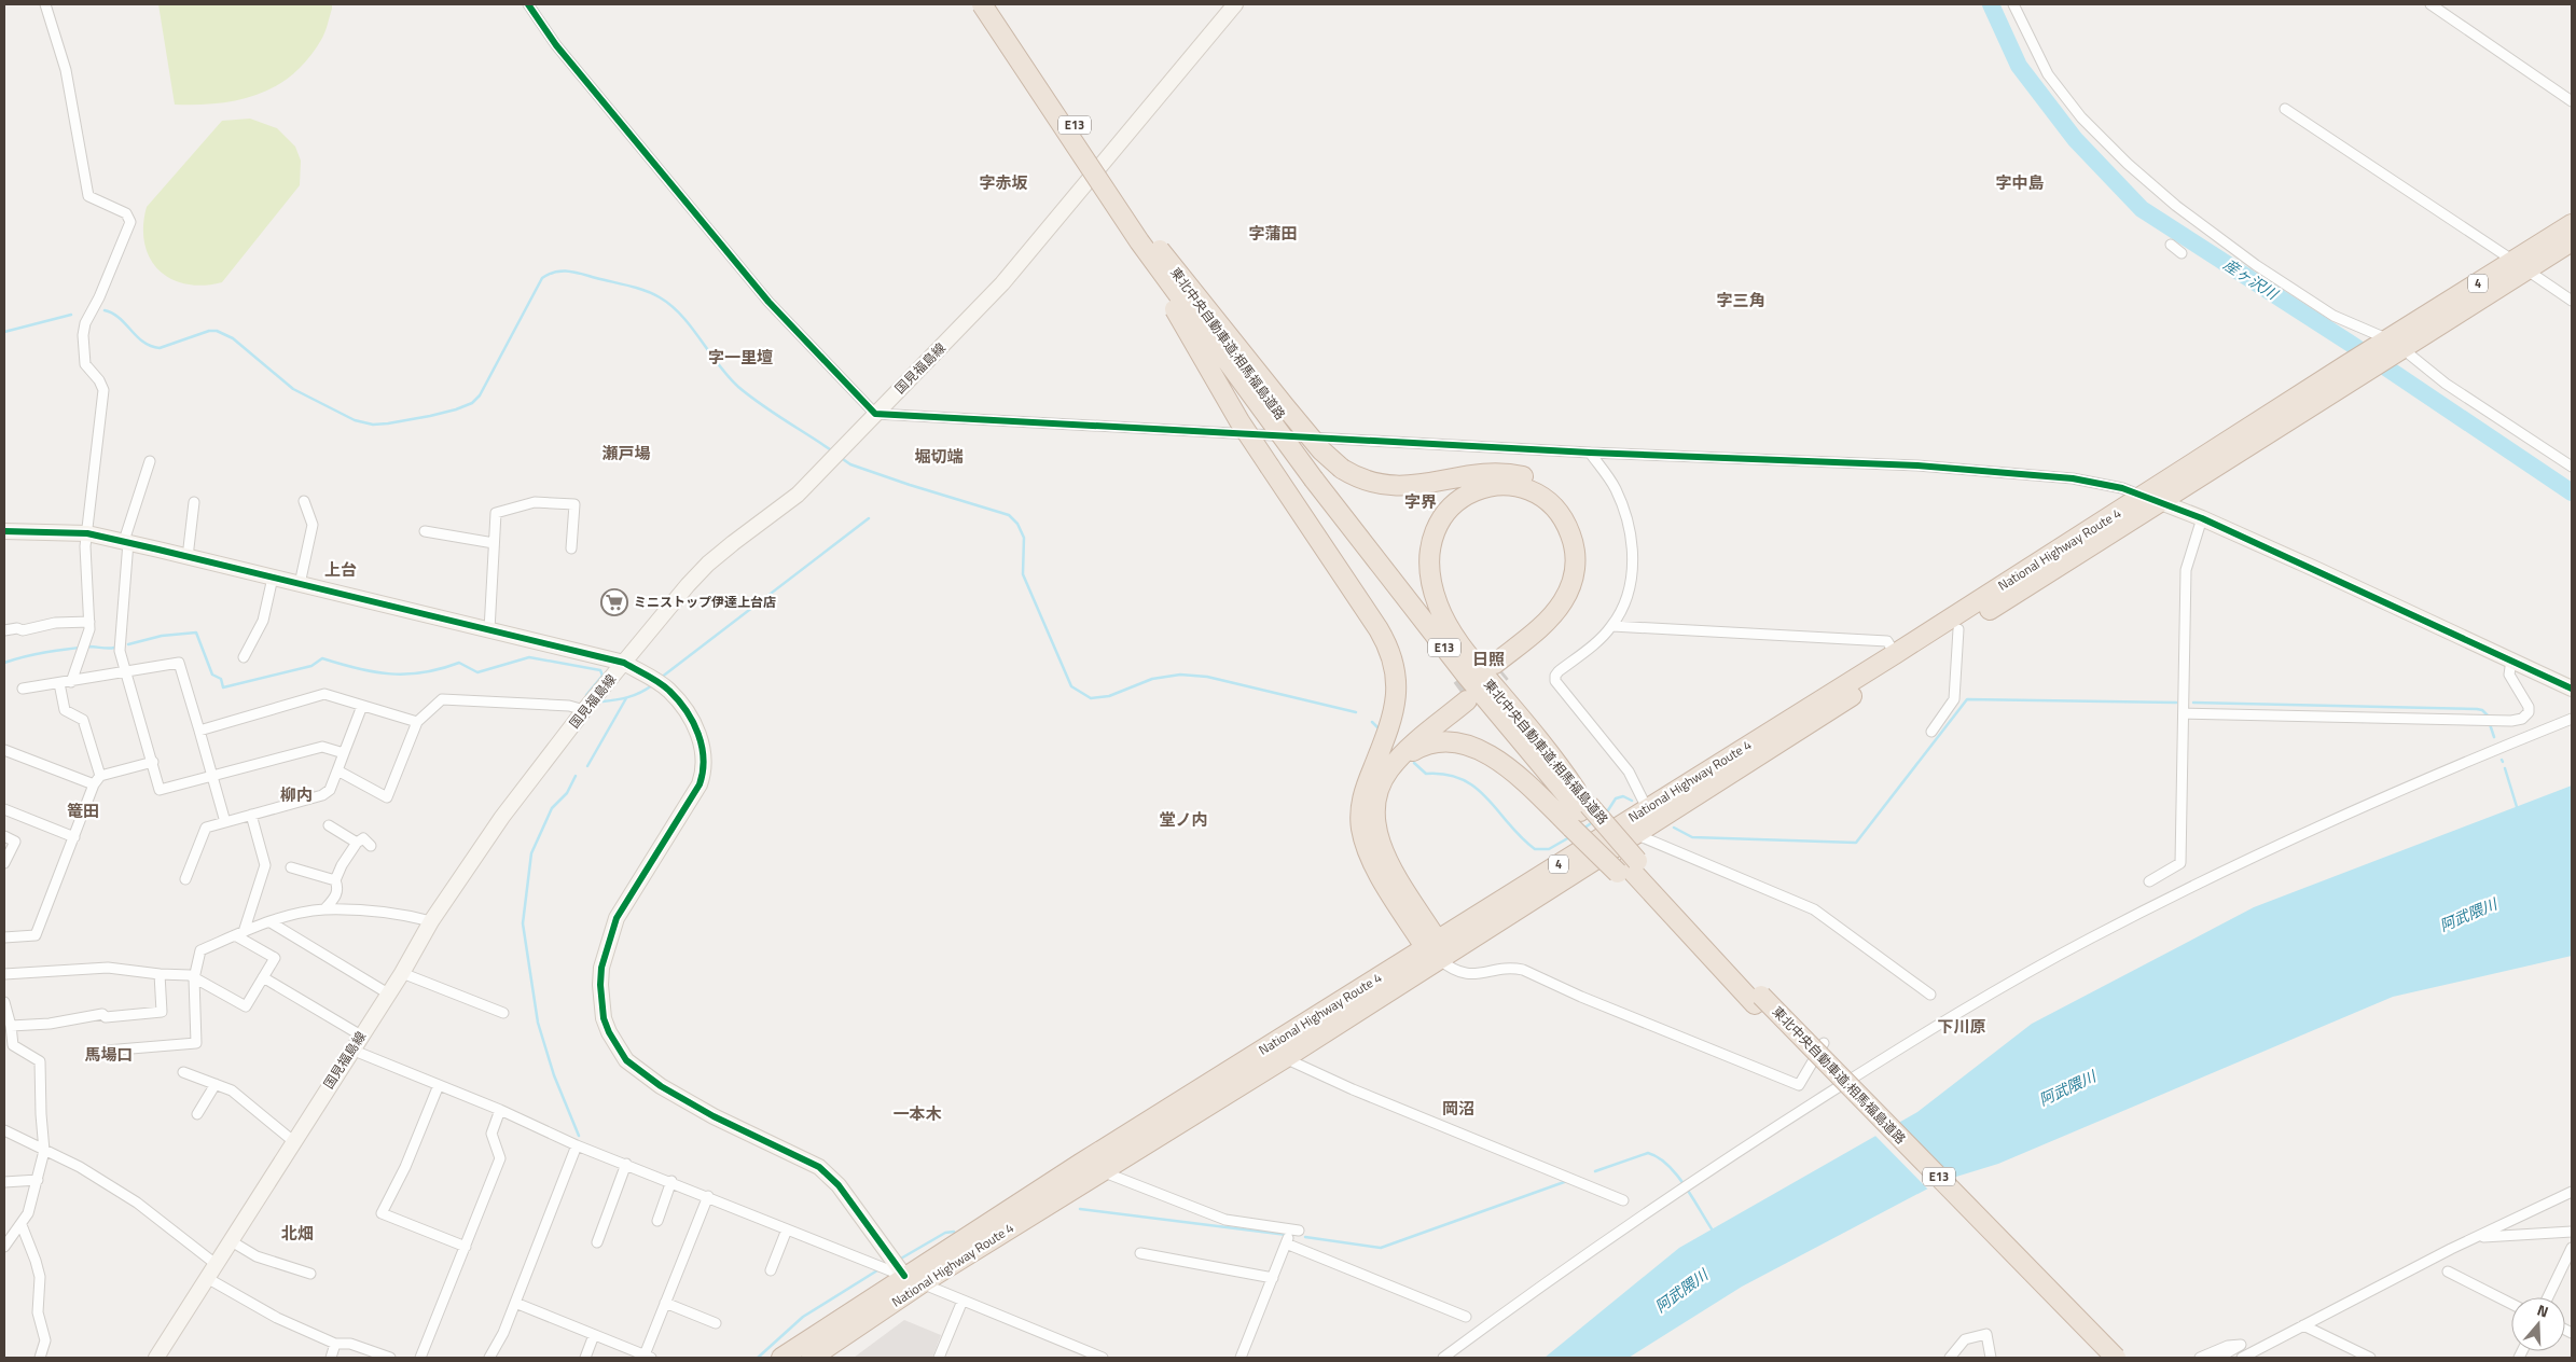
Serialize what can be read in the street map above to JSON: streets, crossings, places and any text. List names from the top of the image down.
{
  "streets": {
    "highway": [
      "E13",
      "4",
      "東北中央自動車道;相馬福島道路",
      "National Highway Route 4"
    ],
    "street": ["国見福島線"]
  },
  "districts": [
    "字赤坂",
    "字中島",
    "字蒲田",
    "字三角",
    "字一里壇",
    "瀬戸場",
    "堀切端",
    "字界",
    "上台",
    "日照",
    "柳内",
    "篭田",
    "堂ノ内",
    "下川原",
    "馬場口",
    "岡沼",
    "一本木",
    "北畑"
  ],
  "water": ["産ヶ沢川", "阿武隈川"],
  "places": {
    "supermarket": ["ミニストップ伊達上台店"]
  },
  "north": "top"
}
